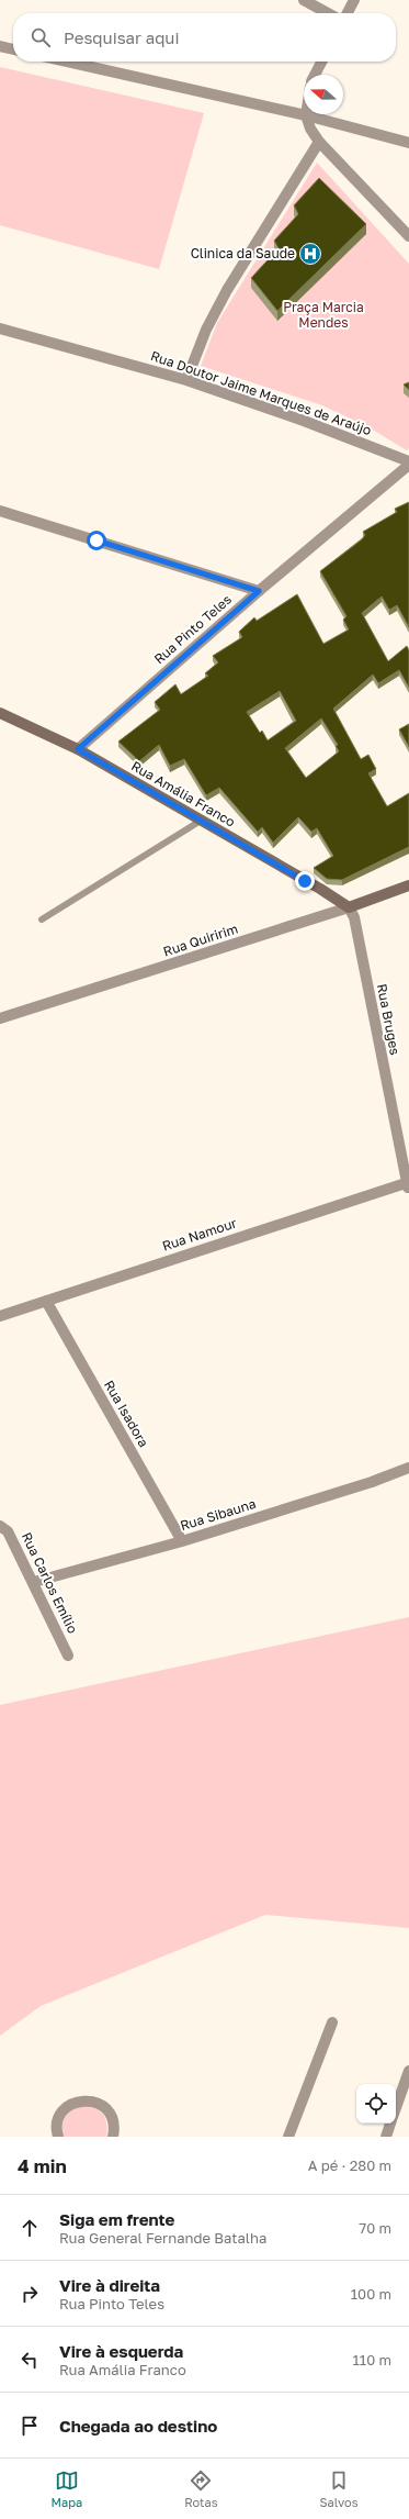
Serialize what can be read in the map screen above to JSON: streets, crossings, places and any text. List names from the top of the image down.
{
  "streets": {
    "main road": ["Rua Amália Franco", "Rua Quiririm"],
    "street": [
      "Rua Doutor Jaime Marques de Araújo",
      "Rua Pinto Teles",
      "Rua Bruges",
      "Rua Namour",
      "Rua Isadora",
      "Rua Sibauna",
      "Rua Carlos Emílio"
    ]
  },
  "crossings": [
    ["Rua Doutor Jaime Marques de Araújo", "Rua Pinto Teles"],
    ["Rua Pinto Teles", "Rua Amália Franco"],
    ["Rua Amália Franco", "Rua Quiririm"],
    ["Rua Amália Franco", "Rua Bruges"],
    ["Rua Quiririm", "Rua Bruges"],
    ["Rua Bruges", "Rua Namour"],
    ["Rua Namour", "Rua Isadora"],
    ["Rua Isadora", "Rua Sibauna"],
    ["Rua Sibauna", "Rua Carlos Emílio"]
  ],
  "parks": ["Praça Marcia Mendes"],
  "places": {
    "hospital": ["Clinica da Saude"]
  },
  "north": "left",
  "page": {
    "search": "Pesquisar aqui",
    "heading": ["4 min", "A pé · 280 m"],
    "list": [
      ["Siga em frente", "Rua General Fernande Batalha", "70 m"],
      ["Vire à direita", "Rua Pinto Teles", "100 m"],
      ["Vire à esquerda", "Rua Amália Franco", "110 m"],
      "Chegada ao destino"
    ],
    "nav": ["Mapa", "Rotas", "Salvos"]
  }
}
